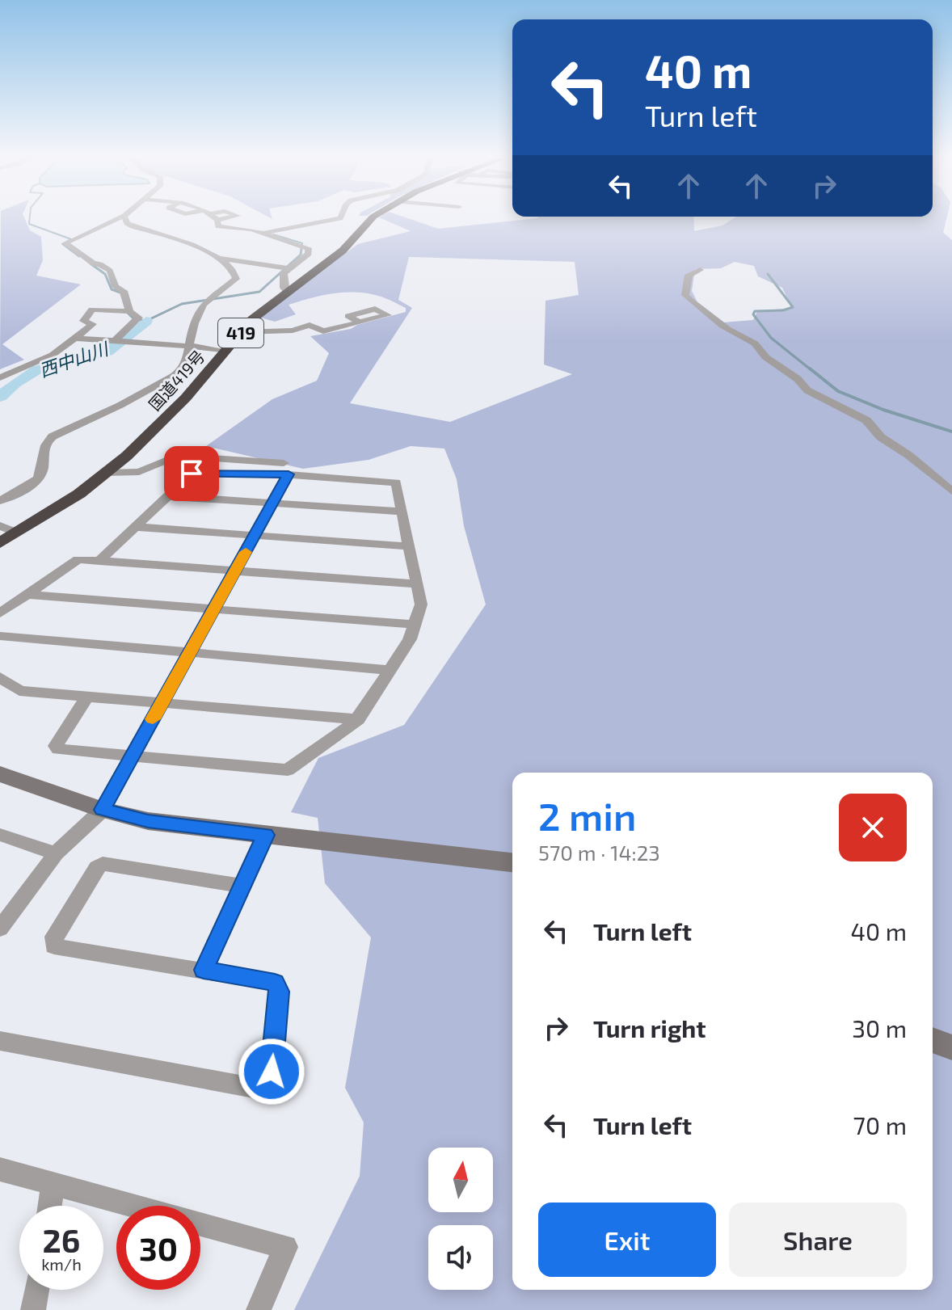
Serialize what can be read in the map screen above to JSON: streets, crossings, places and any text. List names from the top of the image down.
{
  "streets": {
    "highway": ["419", "国道419号"]
  },
  "water": ["西中山川"],
  "north": "top",
  "page": {
    "turn": ["40 m", "Turn left"],
    "heading": ["2 min", "570 m · 14:23"],
    "list": [
      {
        "name": "Turn left",
        "value": "40 m"
      },
      {
        "name": "Turn right",
        "value": "30 m"
      },
      {
        "name": "Turn left",
        "value": "70 m"
      }
    ],
    "buttons": ["Exit", "Share"],
    "speed": "26 km/h",
    "limit": "30"
  }
}
